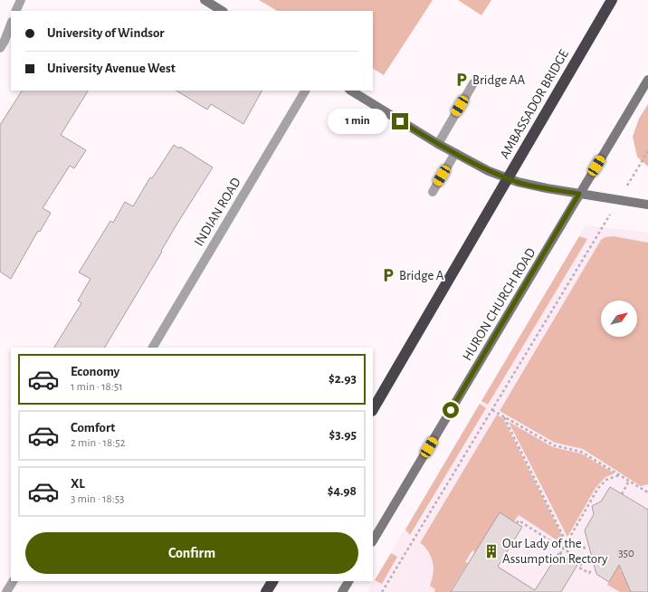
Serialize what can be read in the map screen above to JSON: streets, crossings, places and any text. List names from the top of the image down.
{
  "streets": {
    "highway": ["AMBASSADOR BRIDGE"],
    "street": ["INDIAN ROAD", "HURON CHURCH ROAD"]
  },
  "places": {
    "parking": ["Bridge AA", "Bridge A"],
    "building": ["Our Lady of the Assumption Rectory"]
  },
  "house_numbers": ["350"],
  "north": "top right",
  "page": {
    "banner": ["University of Windsor", "University Avenue West"],
    "bubble": "1 min",
    "list": [
      {
        "name": "Economy",
        "note": "1 min · 18:51",
        "value": "$2.93"
      },
      {
        "name": "Comfort",
        "note": "2 min · 18:52",
        "value": "$3.95"
      },
      {
        "name": "XL",
        "note": "3 min · 18:53",
        "value": "$4.98"
      }
    ],
    "buttons": "Confirm"
  }
}
